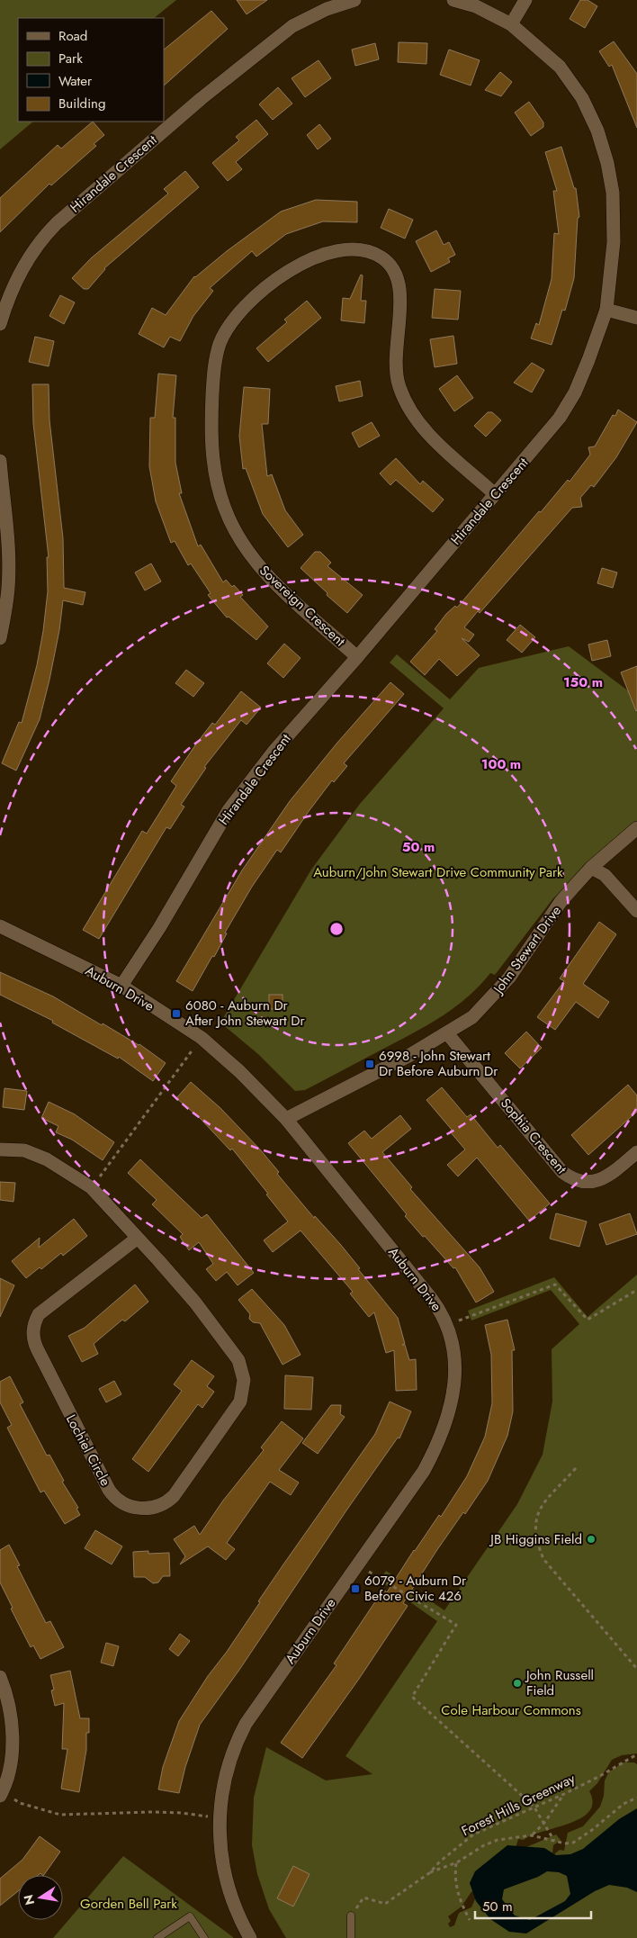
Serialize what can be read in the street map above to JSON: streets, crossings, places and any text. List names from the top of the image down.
{
  "streets": {
    "street": [
      "Hirandale Crescent",
      "Sovereign Crescent",
      "John Stewart Drive",
      "Auburn Drive",
      "Sophia Crescent",
      "Lochiel Circle"
    ],
    "path": ["Forest Hills Greenway"]
  },
  "crossings": [
    ["Hirandale Crescent", "Sovereign Crescent"],
    ["Hirandale Crescent", "Auburn Drive"],
    ["John Stewart Drive", "Auburn Drive"],
    ["John Stewart Drive", "Sophia Crescent"]
  ],
  "parks": ["Auburn/John Stewart Drive Community Park", "Cole Harbour Commons", "Gorden Bell Park"],
  "places": {
    "transit": ["6080 - Auburn Dr After John Stewart Dr", "6998 - John Stewart Dr Before Auburn Dr", "6079 - Auburn Dr Before Civic 426"],
    "other": ["JB Higgins Field", "John Russell Field"]
  },
  "legend": [
    "Road",
    "Park",
    "Water",
    "Building"
  ],
  "scale_bar": "50 m",
  "north": "left",
  "rings": ["150 m", "100 m", "50 m"]
}
